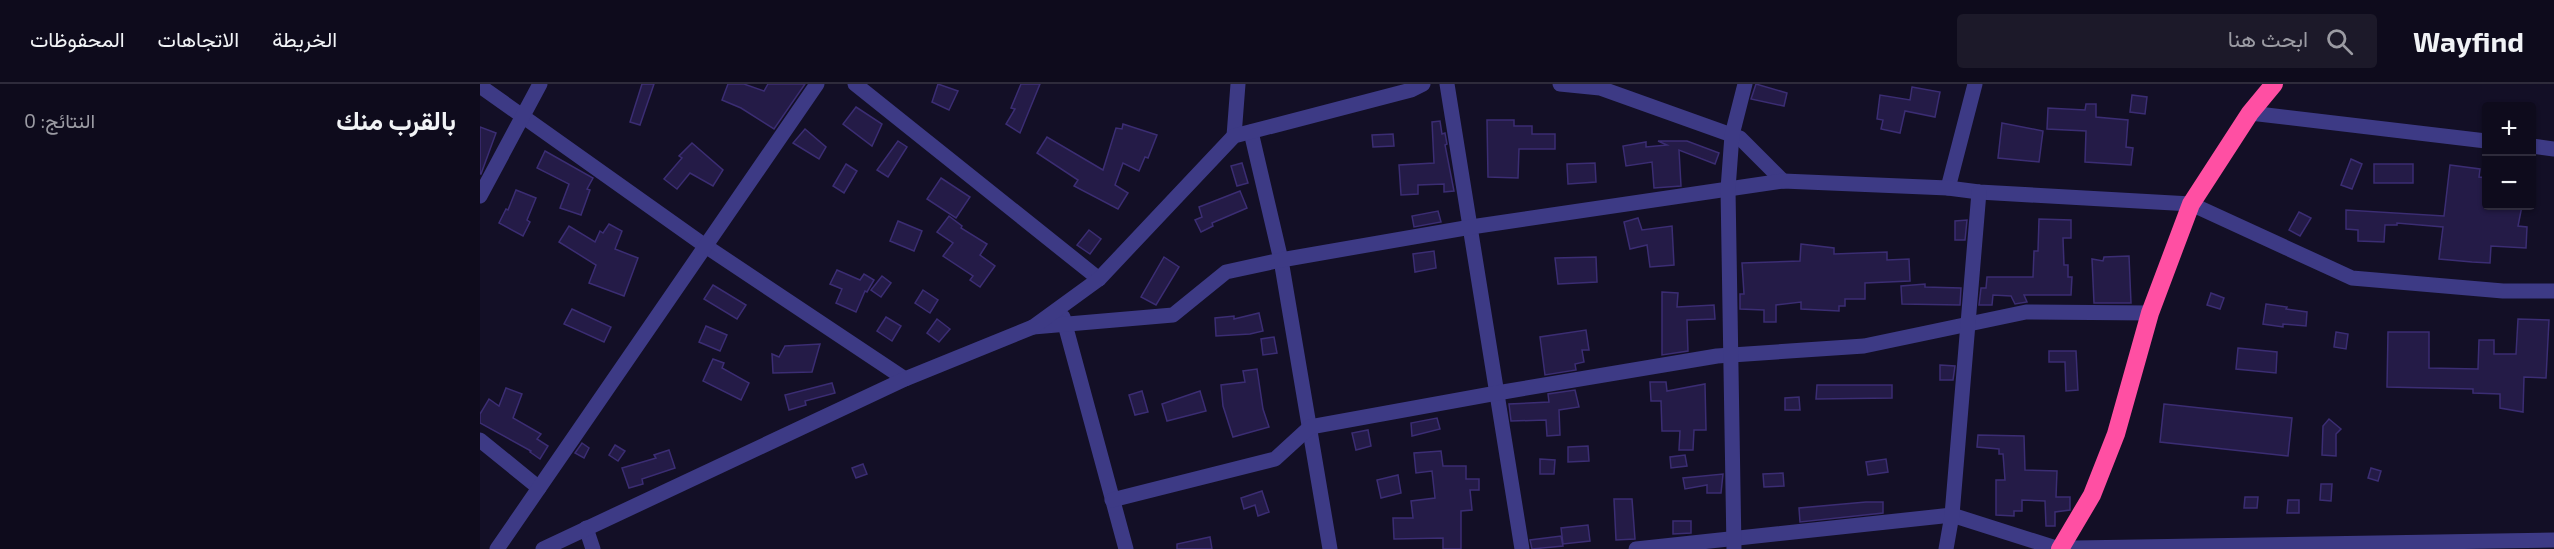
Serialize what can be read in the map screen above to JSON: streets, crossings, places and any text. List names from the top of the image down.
{
  "page": {
    "header": "Wayfind",
    "search": "ابحث هنا",
    "nav": ["الخريطة", "الاتجاهات", "المحفوظات"],
    "heading": ["بالقرب منك", "النتائج: 0"],
    "map_buttons": ["+", "−"]
  }
}
